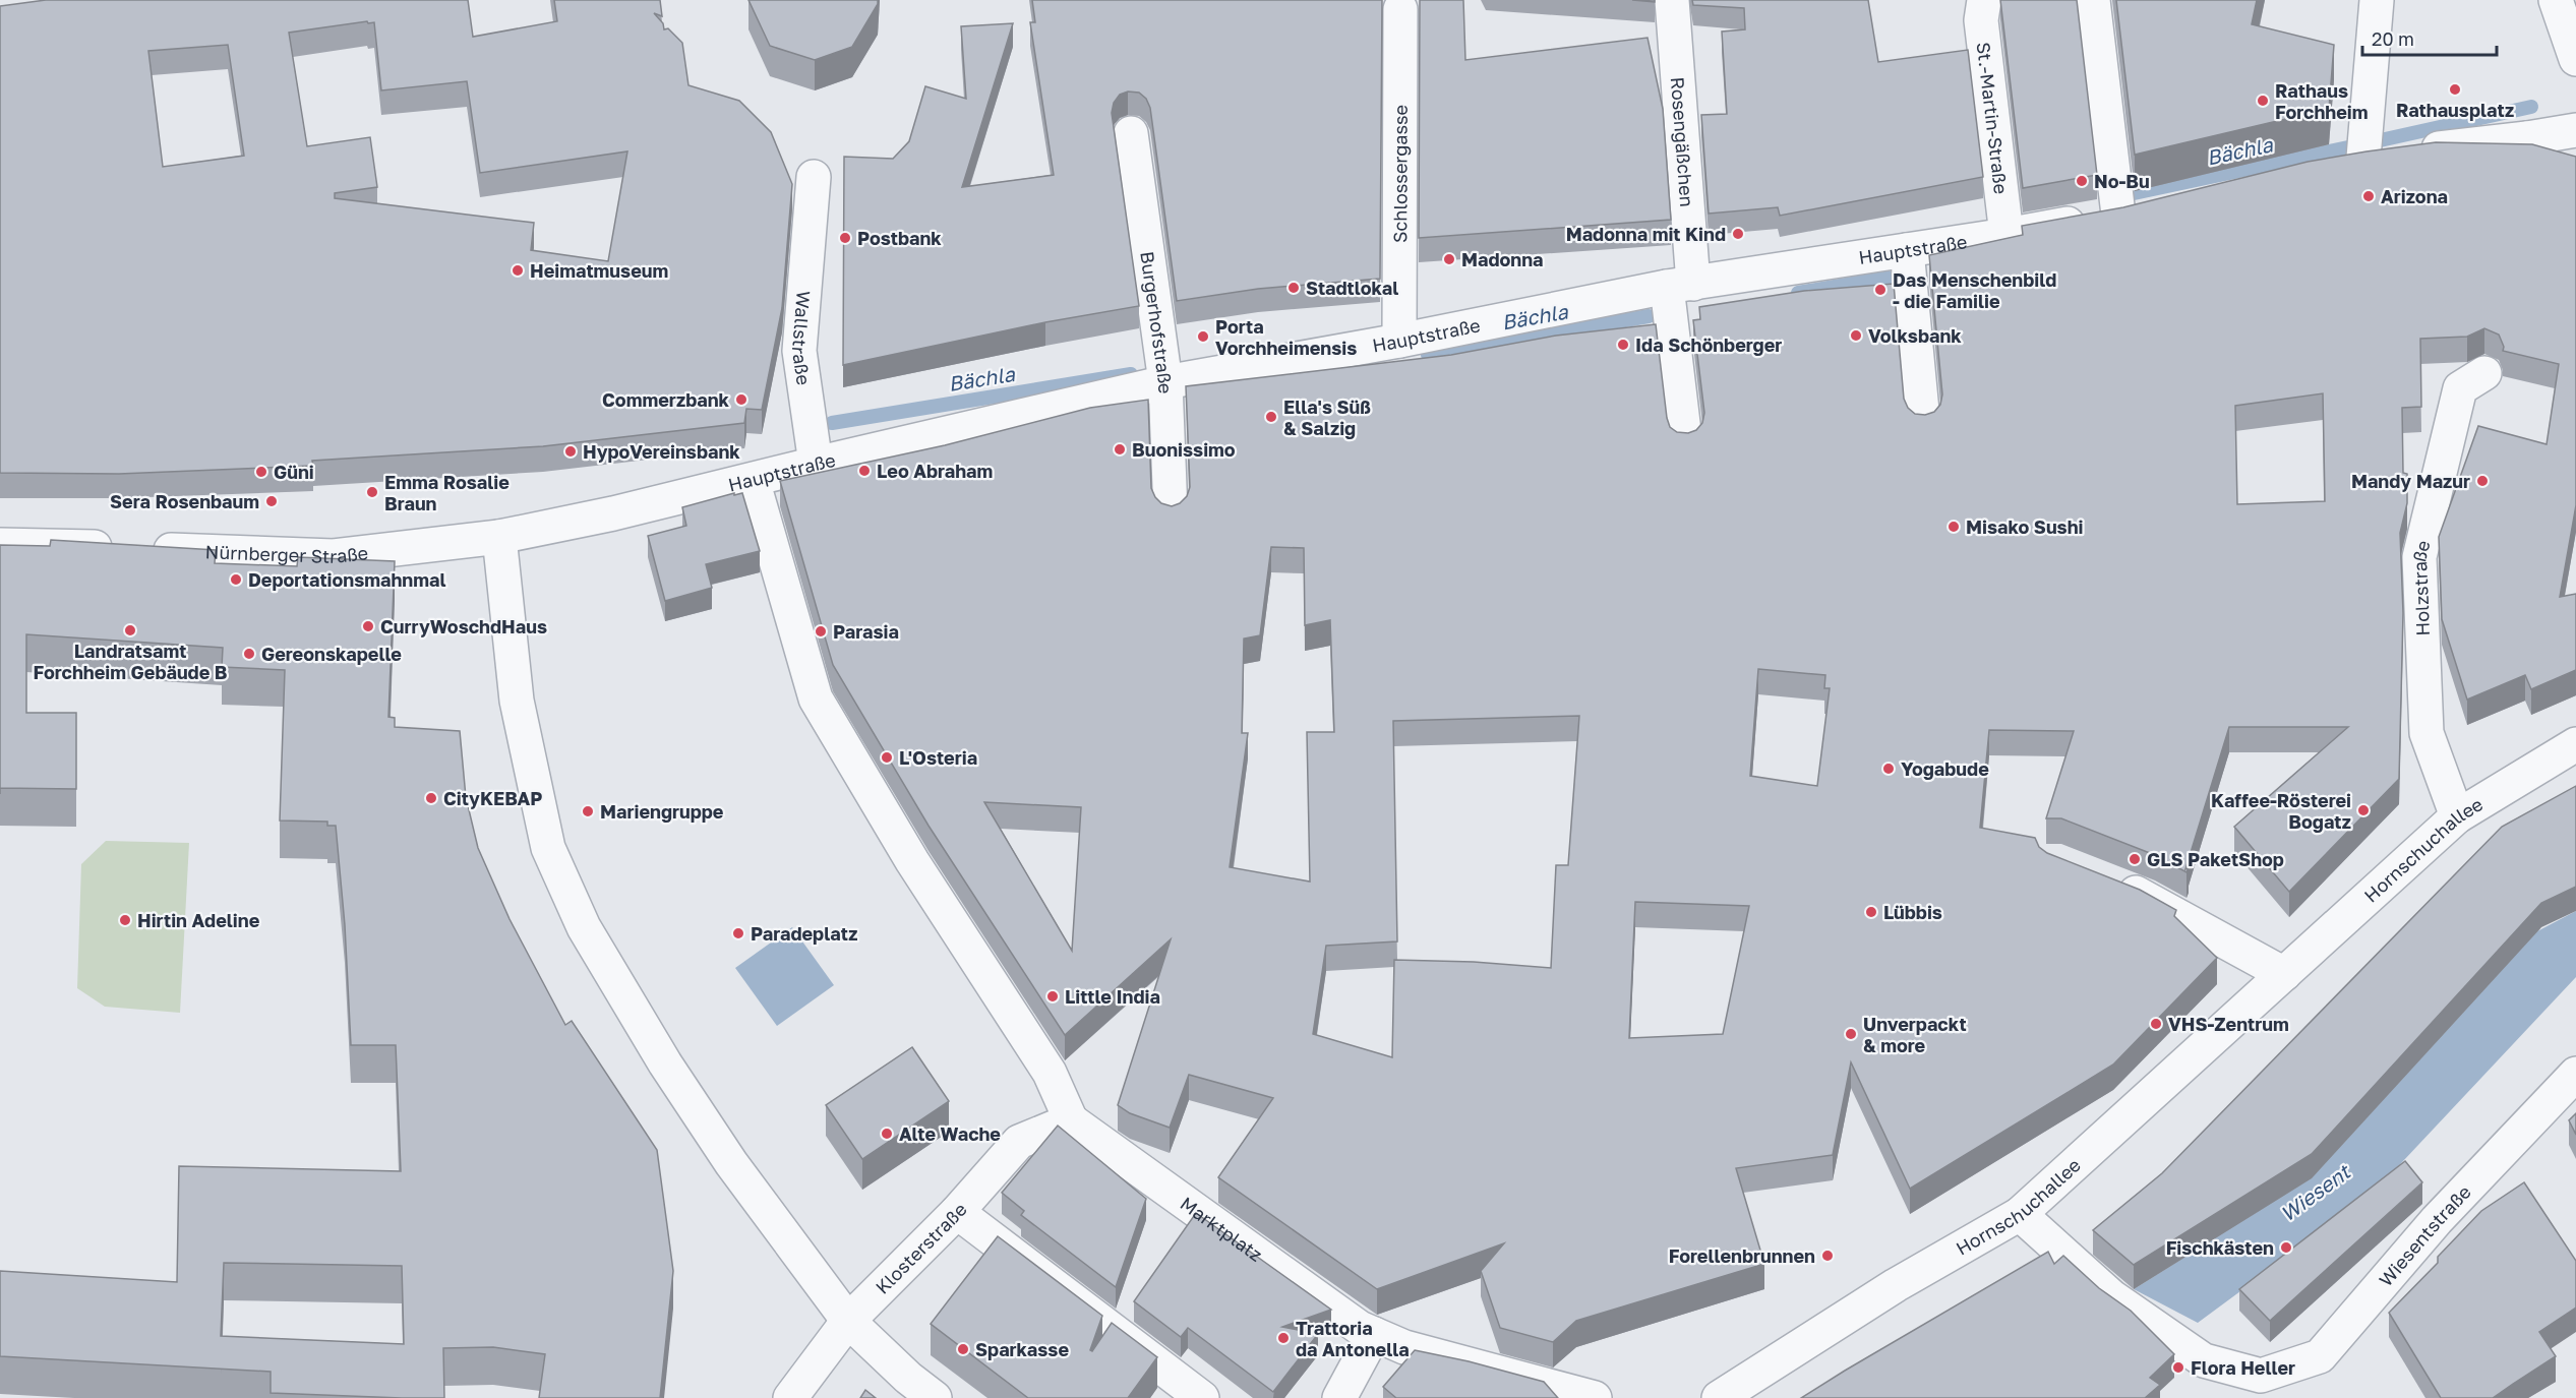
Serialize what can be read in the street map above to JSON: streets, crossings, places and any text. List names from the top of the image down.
{
  "streets": {
    "street": [
      "St.-Martin-Straße",
      "Rosengäßchen",
      "Schlossergasse",
      "Hauptstraße",
      "Burgerhofstraße",
      "Wallstraße",
      "Nürnberger Straße",
      "Holzstraße",
      "Hornschuchallee",
      "Marktplatz",
      "Wiesentstraße",
      "Klosterstraße"
    ]
  },
  "crossings": [
    ["St.-Martin-Straße", "Hauptstraße"],
    ["Rosengäßchen", "Hauptstraße"],
    ["Schlossergasse", "Hauptstraße"],
    ["Hauptstraße", "Burgerhofstraße"],
    ["Hauptstraße", "Wallstraße"],
    ["Hauptstraße", "Nürnberger Straße"],
    ["Holzstraße", "Hornschuchallee"],
    ["Hornschuchallee", "Wiesentstraße"],
    ["Marktplatz", "Klosterstraße"]
  ],
  "water": ["Bächla", "Wiesent"],
  "places": [
    "Rathausplatz",
    "Rathaus Forchheim",
    "No-Bu",
    "Arizona",
    "Madonna mit Kind",
    "Postbank",
    "Madonna",
    "Heimatmuseum",
    "Stadtlokal",
    "Das Menschenbild - die Familie",
    "Volksbank",
    "Porta Vorchheimensis",
    "Ida Schönberger",
    "Commerzbank",
    "Ella's Süß & Salzig",
    "Buonissimo",
    "HypoVereinsbank",
    "Leo Abraham",
    "Güni",
    "Mandy Mazur",
    "Emma Rosalie Braun",
    "Sera Rosenbaum",
    "Misako Sushi",
    "Deportationsmahnmal",
    "CurryWoschdHaus",
    "Landratsamt Forchheim Gebäude B",
    "Parasia",
    "Gereonskapelle",
    "L'Osteria",
    "Yogabude",
    "CityKEBAP",
    "Kaffee-Rösterei Bogatz",
    "Mariengruppe",
    "GLS PaketShop",
    "Lübbis",
    "Hirtin Adeline",
    "Paradeplatz",
    "Little India",
    "VHS-Zentrum",
    "Unverpackt & more",
    "Alte Wache",
    "Fischkästen",
    "Forellenbrunnen",
    "Trattoria da Antonella",
    "Sparkasse",
    "Flora Heller"
  ],
  "scale_bar": "20 m"
}
